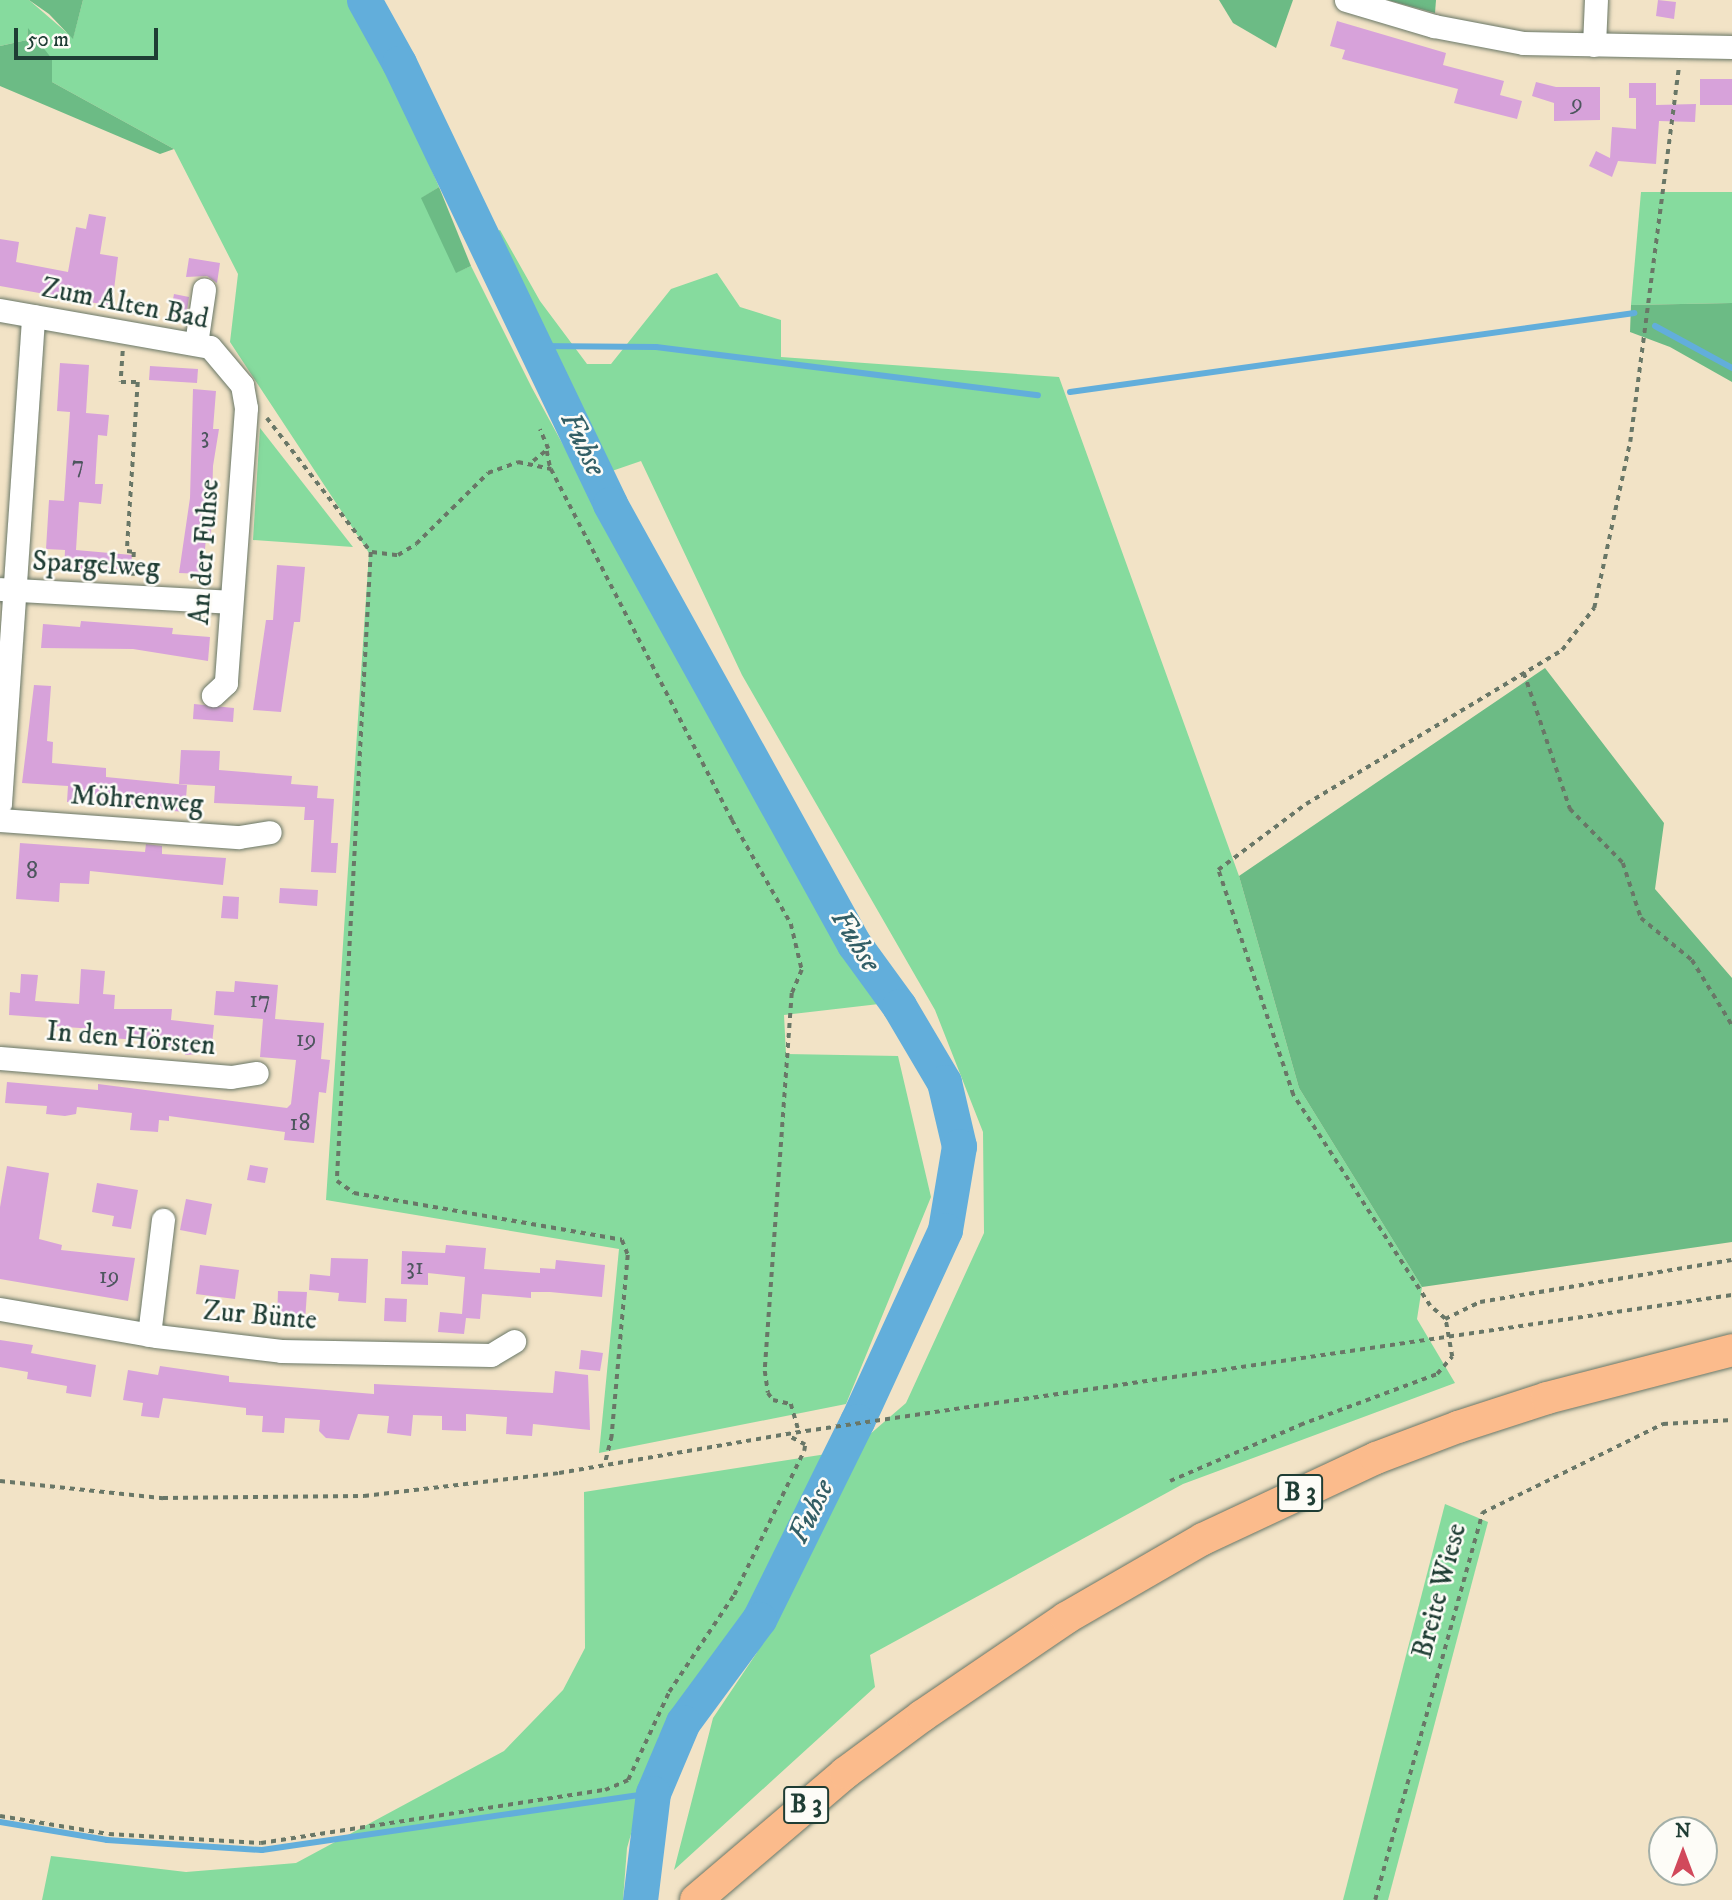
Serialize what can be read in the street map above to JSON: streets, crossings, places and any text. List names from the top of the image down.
{
  "streets": {
    "highway": ["B 3"],
    "street": [
      "Zum Alten Bad",
      "An der Fuhse",
      "Spargelweg",
      "Möhrenweg",
      "In den Hörsten",
      "Zur Bünte"
    ],
    "path": ["Breite Wiese"]
  },
  "crossings": [
    ["Zum Alten Bad", "An der Fuhse"],
    ["An der Fuhse", "Spargelweg"]
  ],
  "water": ["Fuhse"],
  "house_numbers": [
    "9",
    "3",
    "7",
    "8",
    "17",
    "19",
    "18",
    "31",
    "19"
  ],
  "scale_bar": "50 m",
  "north": "top"
}
